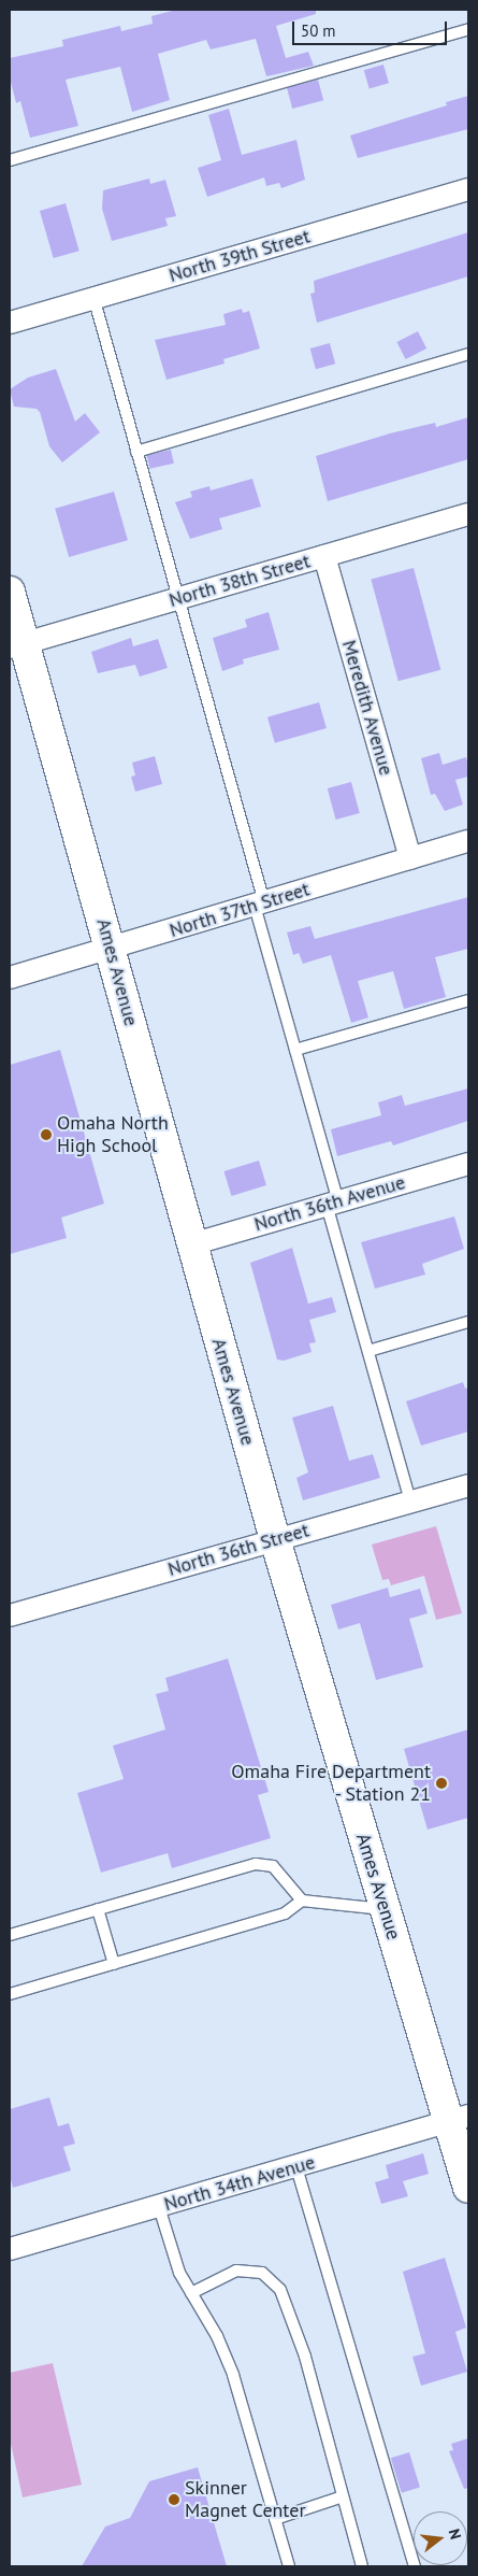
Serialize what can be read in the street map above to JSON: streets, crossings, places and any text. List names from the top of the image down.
{
  "streets": {
    "main road": ["Ames Avenue"],
    "street": [
      "North 39th Street",
      "North 38th Street",
      "Meredith Avenue",
      "North 37th Street",
      "North 36th Avenue",
      "North 36th Street",
      "North 34th Avenue"
    ]
  },
  "crossings": [
    ["North 38th Street", "Meredith Avenue"],
    ["North 38th Street", "Ames Avenue"],
    ["Meredith Avenue", "North 37th Street"],
    ["North 37th Street", "Ames Avenue"],
    ["Ames Avenue", "North 36th Avenue"],
    ["Ames Avenue", "North 36th Street"],
    ["Ames Avenue", "North 34th Avenue"]
  ],
  "places": ["Omaha North High School", "Omaha Fire Department - Station 21", "Skinner Magnet Center"],
  "scale_bar": "50 m",
  "north": "right"
}
